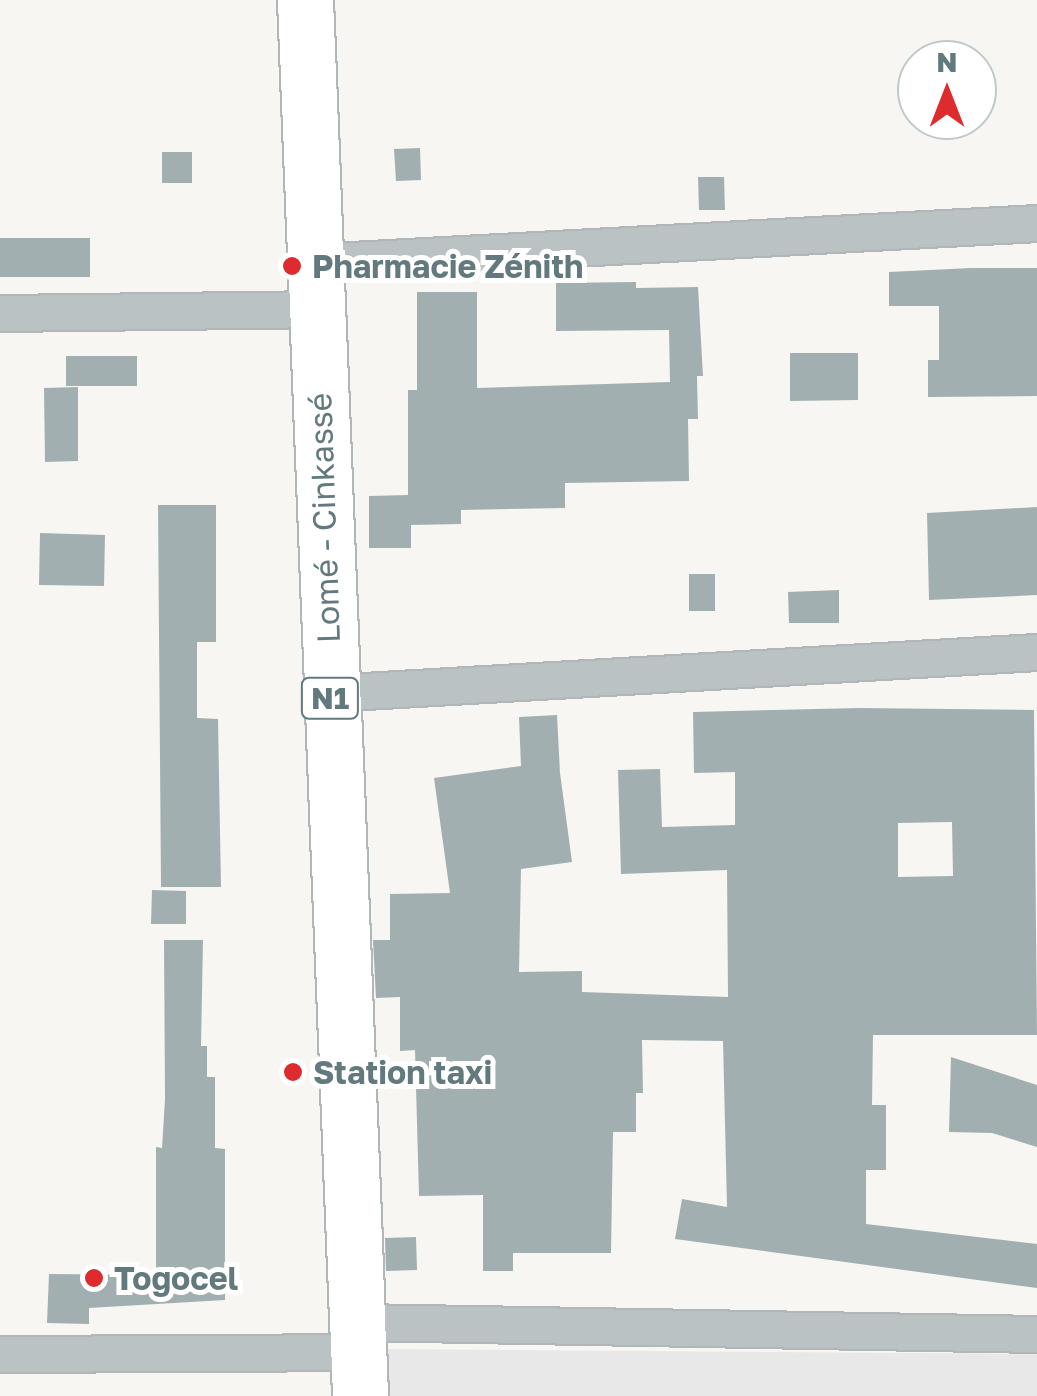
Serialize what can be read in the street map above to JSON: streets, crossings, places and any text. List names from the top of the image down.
{
  "streets": {
    "highway": ["Lomé - Cinkassé", "N1"]
  },
  "places": ["Pharmacie Zénith", "Station taxi", "Togocel"],
  "north": "top"
}
